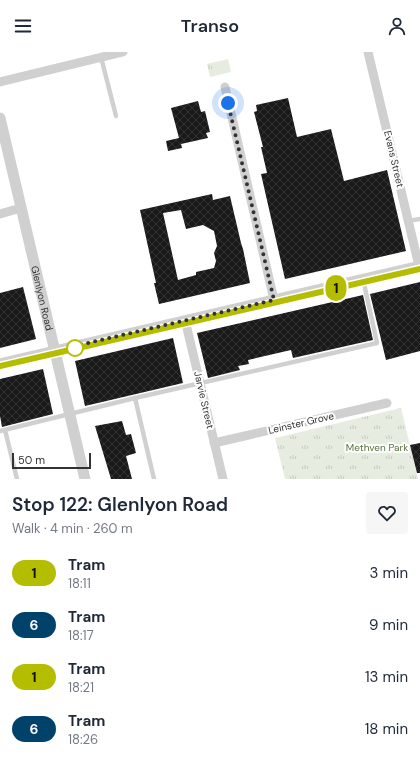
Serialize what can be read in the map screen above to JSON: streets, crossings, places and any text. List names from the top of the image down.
{
  "streets": {
    "street": [
      "Evans Street",
      "Glenlyon Road",
      "Jarvie Street",
      "Leinster Grove"
    ]
  },
  "crossings": [
    ["Jarvie Street", "Leinster Grove"]
  ],
  "parks": ["Methven Park"],
  "lines": ["tram line 1"],
  "scale_bar": "50 m",
  "page": {
    "header": "Transo",
    "on_map": "1",
    "scale": "50 m",
    "heading": ["Stop 122: Glenlyon Road", "Walk · 4 min · 260 m"],
    "list": [
      {
        "mark": "1",
        "name": "Tram",
        "note": "18:11",
        "value": "3 min"
      },
      {
        "mark": "6",
        "name": "Tram",
        "note": "18:17",
        "value": "9 min"
      },
      {
        "mark": "1",
        "name": "Tram",
        "note": "18:21",
        "value": "13 min"
      },
      {
        "mark": "6",
        "name": "Tram",
        "note": "18:26",
        "value": "18 min"
      }
    ]
  }
}
